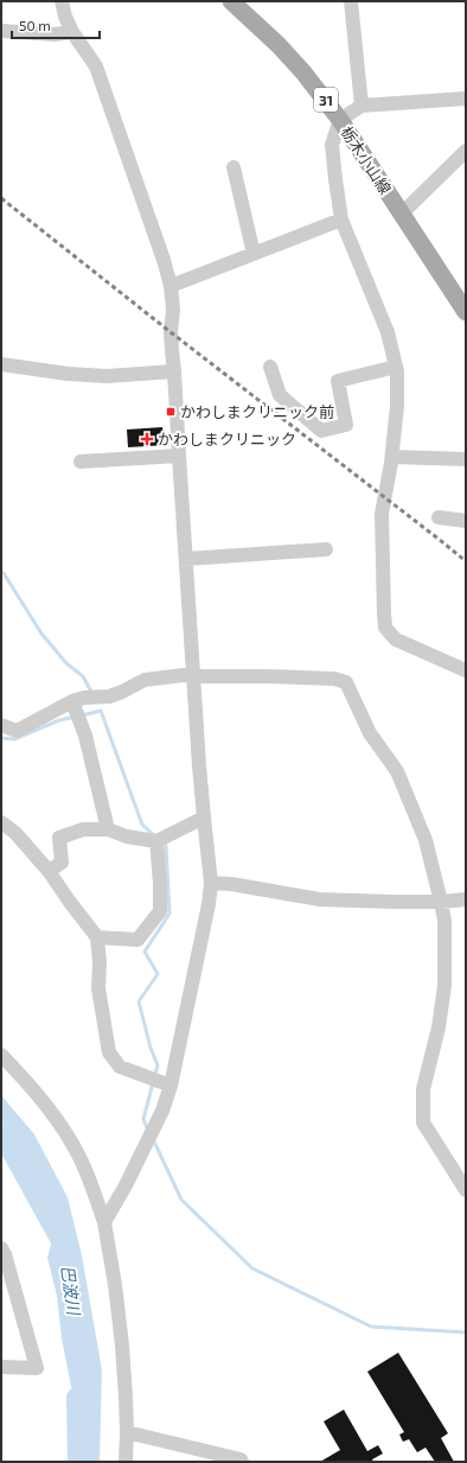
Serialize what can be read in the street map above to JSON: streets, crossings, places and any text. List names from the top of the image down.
{
  "streets": {
    "main road": ["31", "栃木小山線"]
  },
  "water": ["巴波川"],
  "places": {
    "transit": ["かわしまクリニック前"],
    "health": ["かわしまクリニック"]
  },
  "scale_bar": "50 m"
}
